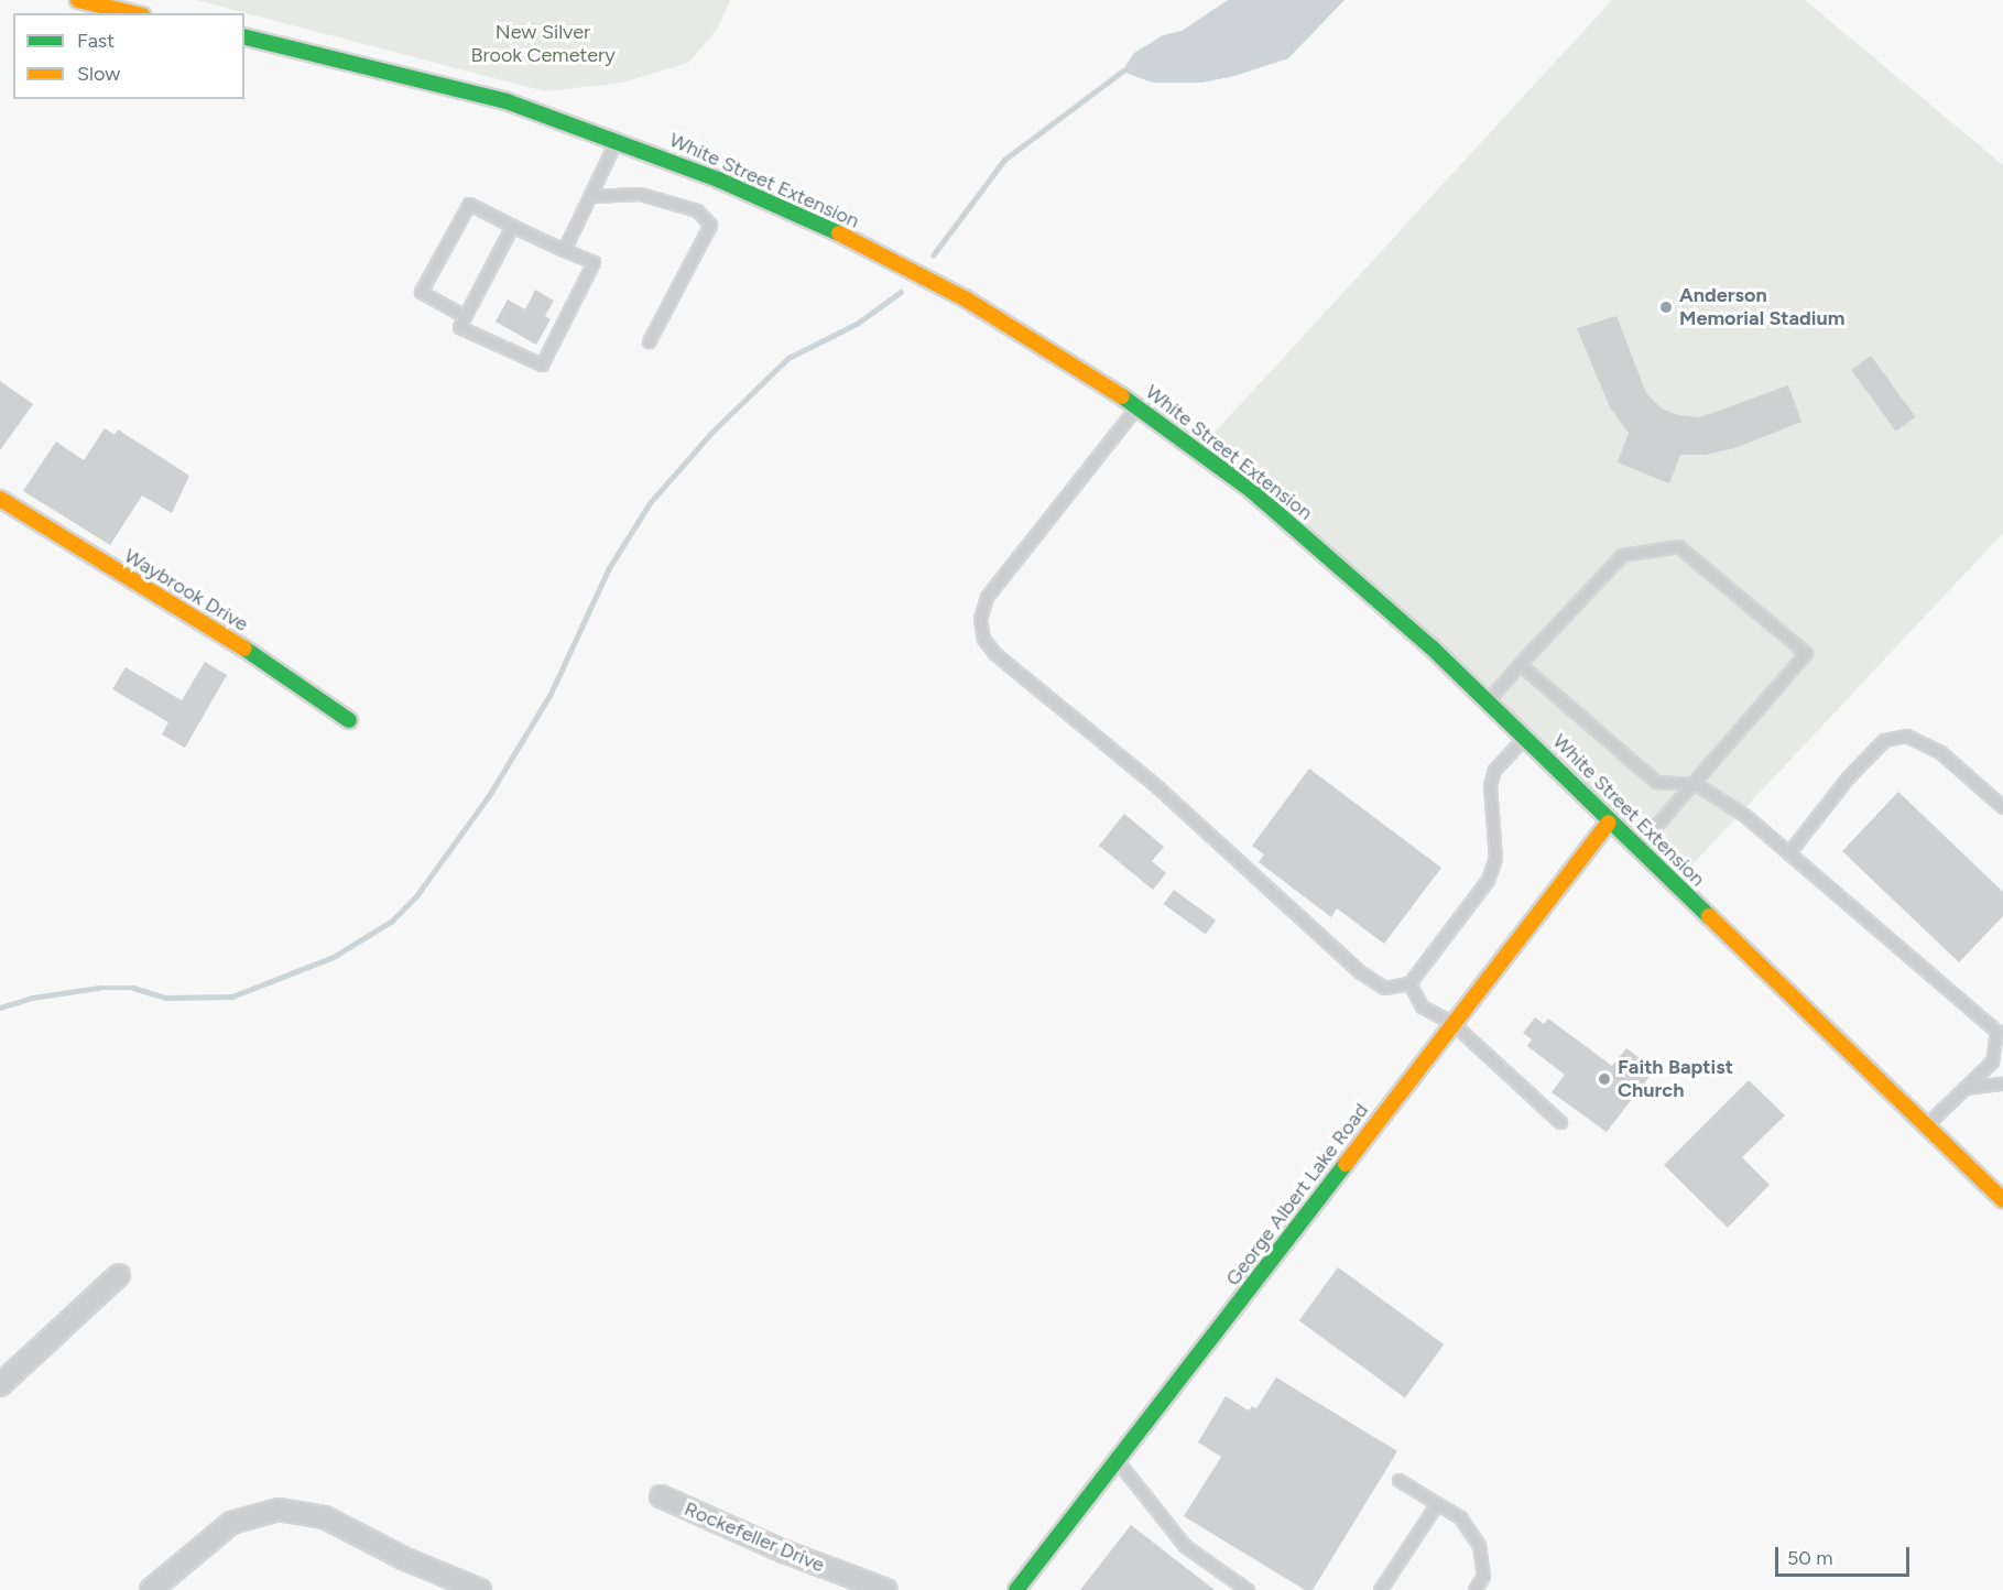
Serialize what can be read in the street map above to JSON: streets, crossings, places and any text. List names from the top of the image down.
{
  "streets": {
    "street": [
      "White Street Extension",
      "Waybrook Drive",
      "George Albert Lake Road",
      "Rockefeller Drive"
    ]
  },
  "crossings": [
    ["White Street Extension", "George Albert Lake Road"]
  ],
  "parks": ["New Silver Brook Cemetery"],
  "places": ["Anderson Memorial Stadium", "Faith Baptist Church"],
  "legend": ["Fast", "Slow"],
  "scale_bar": "50 m"
}
